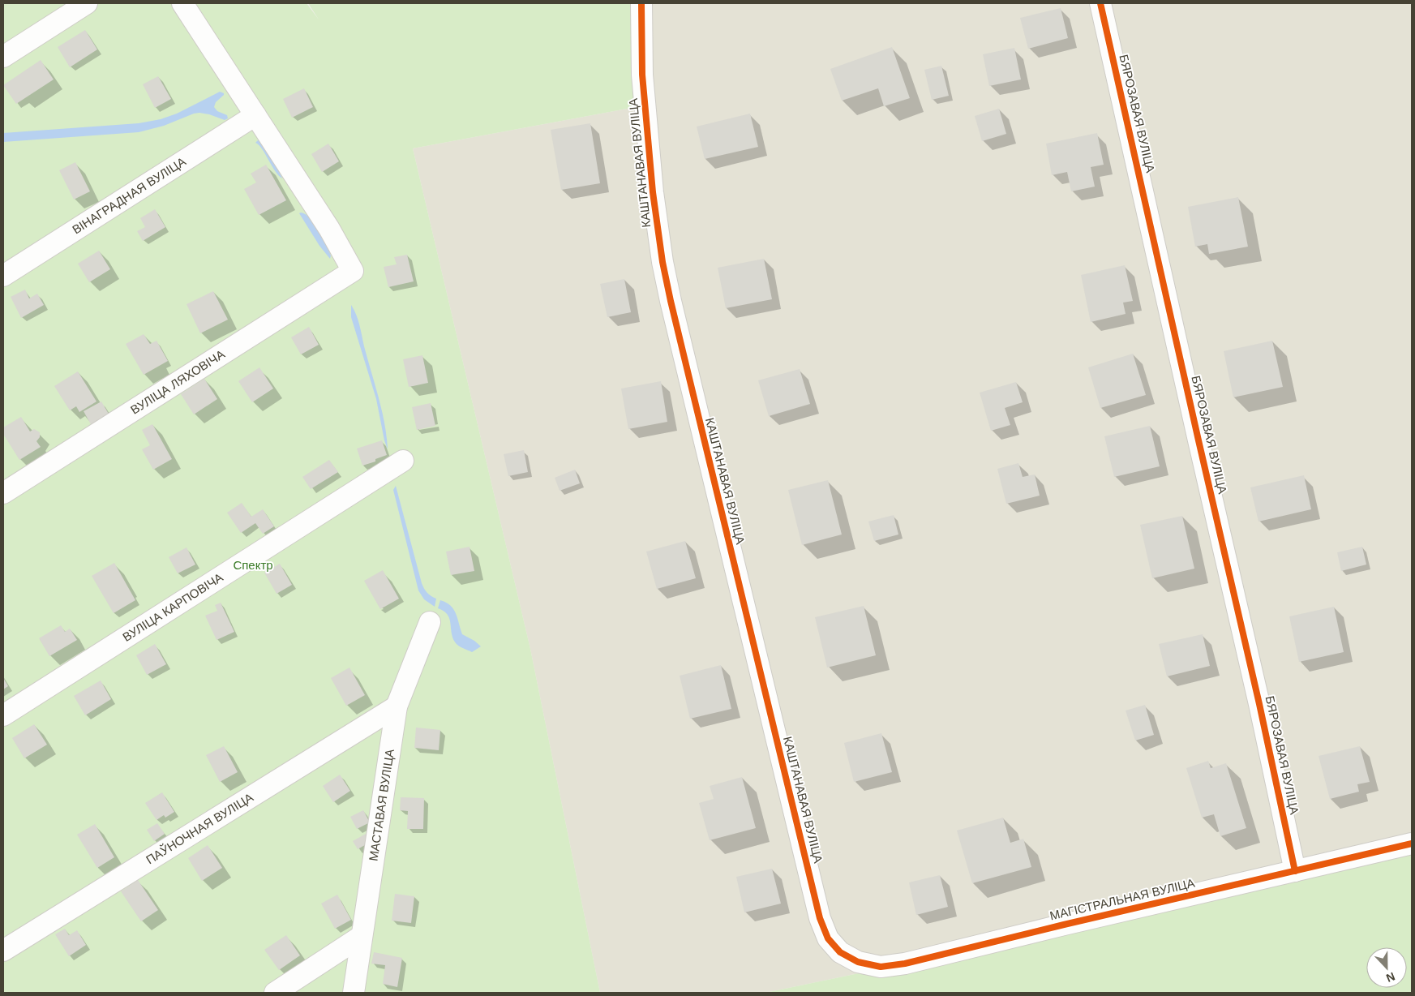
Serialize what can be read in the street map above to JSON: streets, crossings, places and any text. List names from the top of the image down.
{
  "streets": {
    "street": [
      "БЯРОЗАВАЯ ВУЛІЦА",
      "КАШТАНАВАЯ ВУЛІЦА",
      "ВІНАГРАДНАЯ ВУЛІЦА",
      "ВУЛІЦА ЛЯХОВІЧА",
      "ВУЛІЦА КАРПОВІЧА",
      "МАСТАВАЯ ВУЛІЦА",
      "ПАЎНОЧНАЯ ВУЛІЦА",
      "МАГІСТРАЛЬНАЯ ВУЛІЦА"
    ]
  },
  "crossings": [
    ["БЯРОЗАВАЯ ВУЛІЦА", "МАГІСТРАЛЬНАЯ ВУЛІЦА"],
    ["КАШТАНАВАЯ ВУЛІЦА", "МАГІСТРАЛЬНАЯ ВУЛІЦА"],
    ["ВІНАГРАДНАЯ ВУЛІЦА", "ВУЛІЦА ЛЯХОВІЧА"],
    ["МАСТАВАЯ ВУЛІЦА", "ПАЎНОЧНАЯ ВУЛІЦА"]
  ],
  "parks": ["Спектр"],
  "north": "bottom"
}
